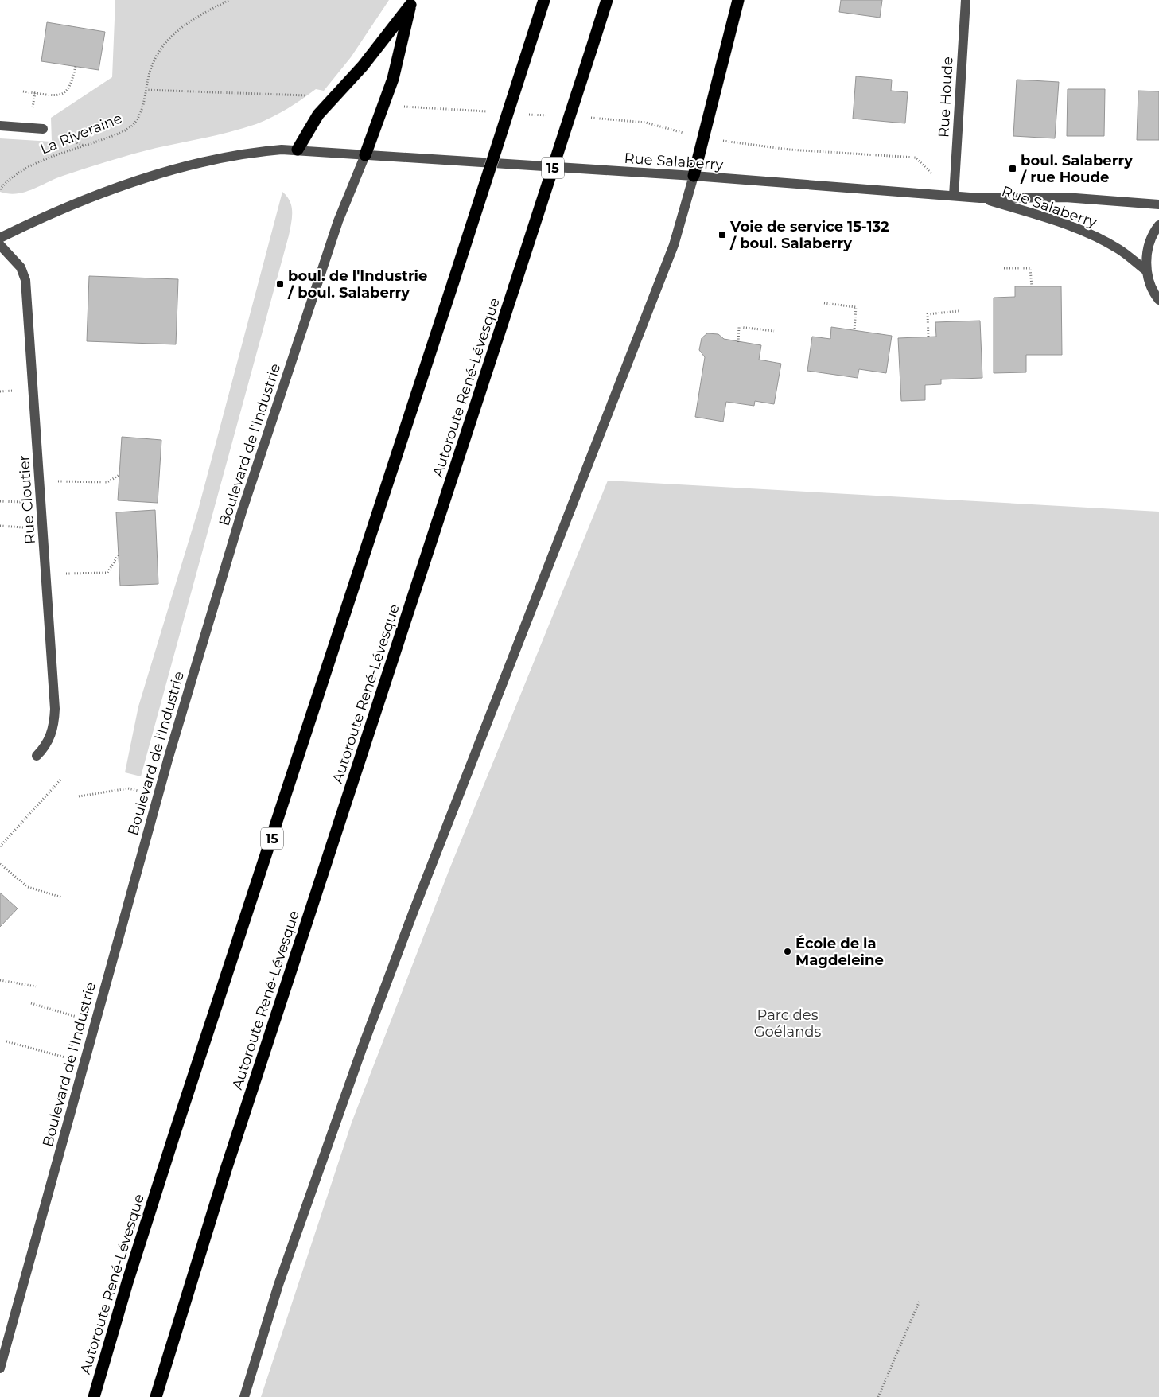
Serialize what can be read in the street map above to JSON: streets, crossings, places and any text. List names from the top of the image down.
{
  "streets": {
    "highway": ["15", "Autoroute René-Lévesque"],
    "street": [
      "Rue Houde",
      "Rue Salaberry",
      "Boulevard de l'Industrie",
      "Rue Cloutier"
    ],
    "path": ["La Riveraine"]
  },
  "crossings": [
    ["Rue Houde", "Rue Salaberry"],
    ["Rue Salaberry", "Boulevard de l'Industrie"]
  ],
  "parks": ["Parc des Goélands"],
  "places": {
    "transit": ["boul. Salaberry / rue Houde", "Voie de service 15-132 / boul. Salaberry", "boul. de l'Industrie / boul. Salaberry"],
    "other": ["École de la Magdeleine"]
  }
}
